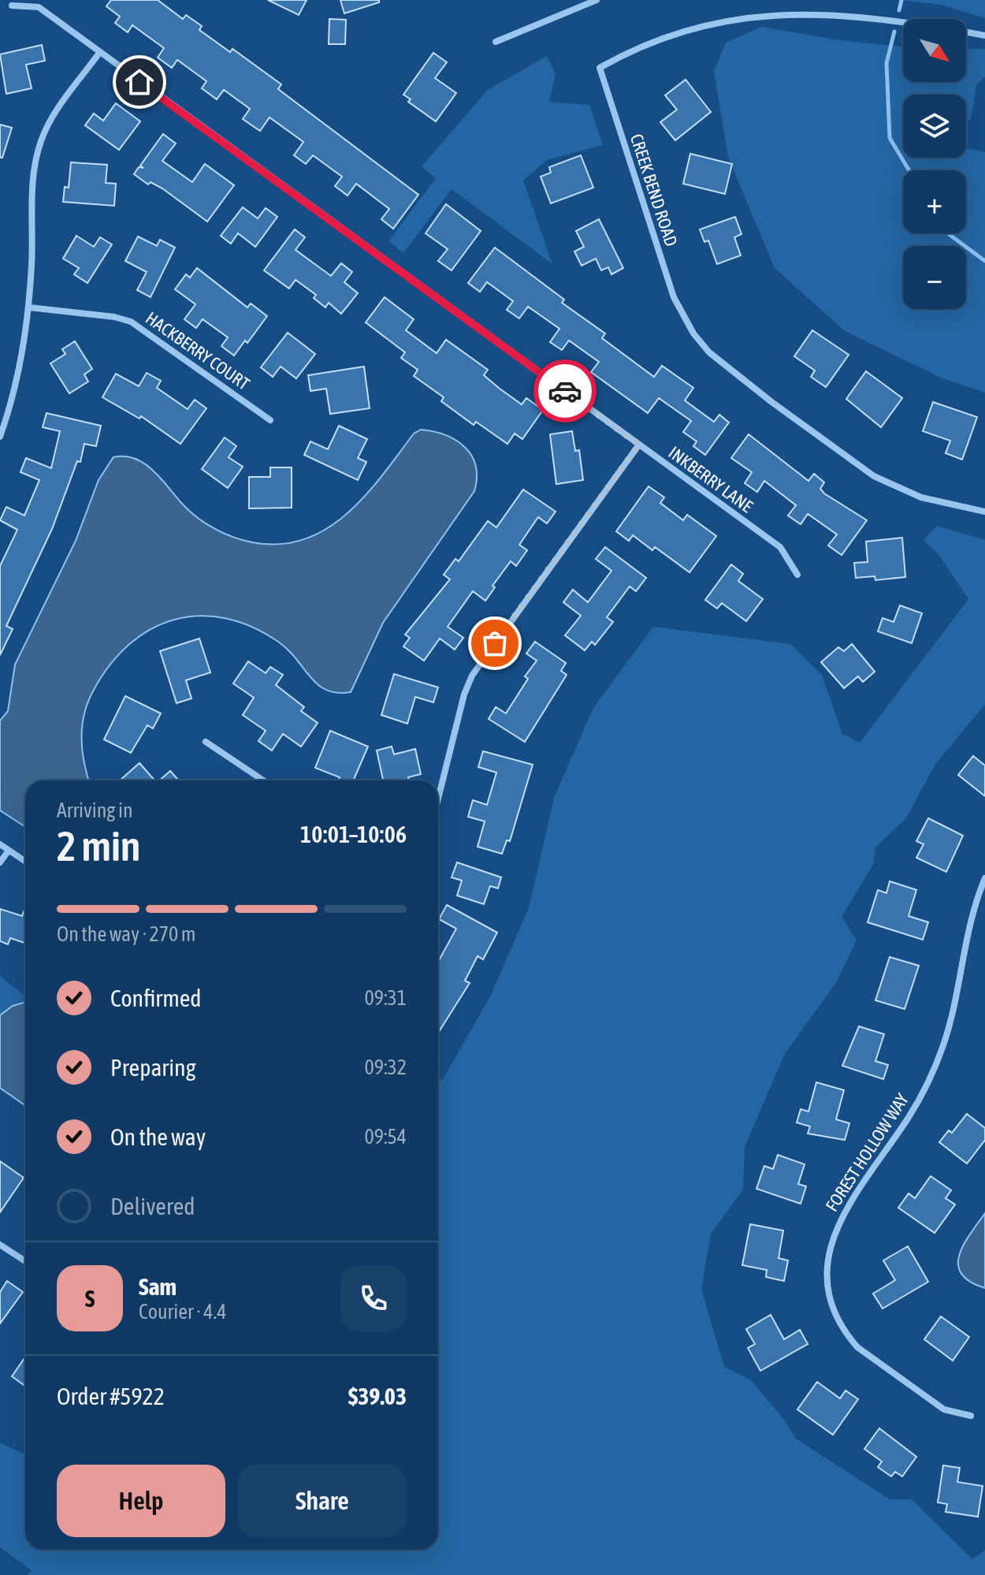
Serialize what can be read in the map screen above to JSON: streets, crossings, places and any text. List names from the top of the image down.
{
  "streets": {
    "street": [
      "CREEK BEND ROAD",
      "HACKBERRY COURT",
      "INKBERRY LANE",
      "FOREST HOLLOW WAY"
    ]
  },
  "north": "bottom right",
  "page": {
    "map_buttons": ["+", "−"],
    "heading": ["2 min", "Arriving in", "10:01–10:06"],
    "panel": [
      "Sam",
      "Courier · 4.4",
      "Order #5922",
      "$39.03"
    ],
    "bar": "On the way · 270 m",
    "list": [
      ["Confirmed", "09:31"],
      ["Preparing", "09:32"],
      ["On the way", "09:54"],
      "Delivered"
    ],
    "round": "S",
    "buttons": ["Help", "Share"]
  }
}
